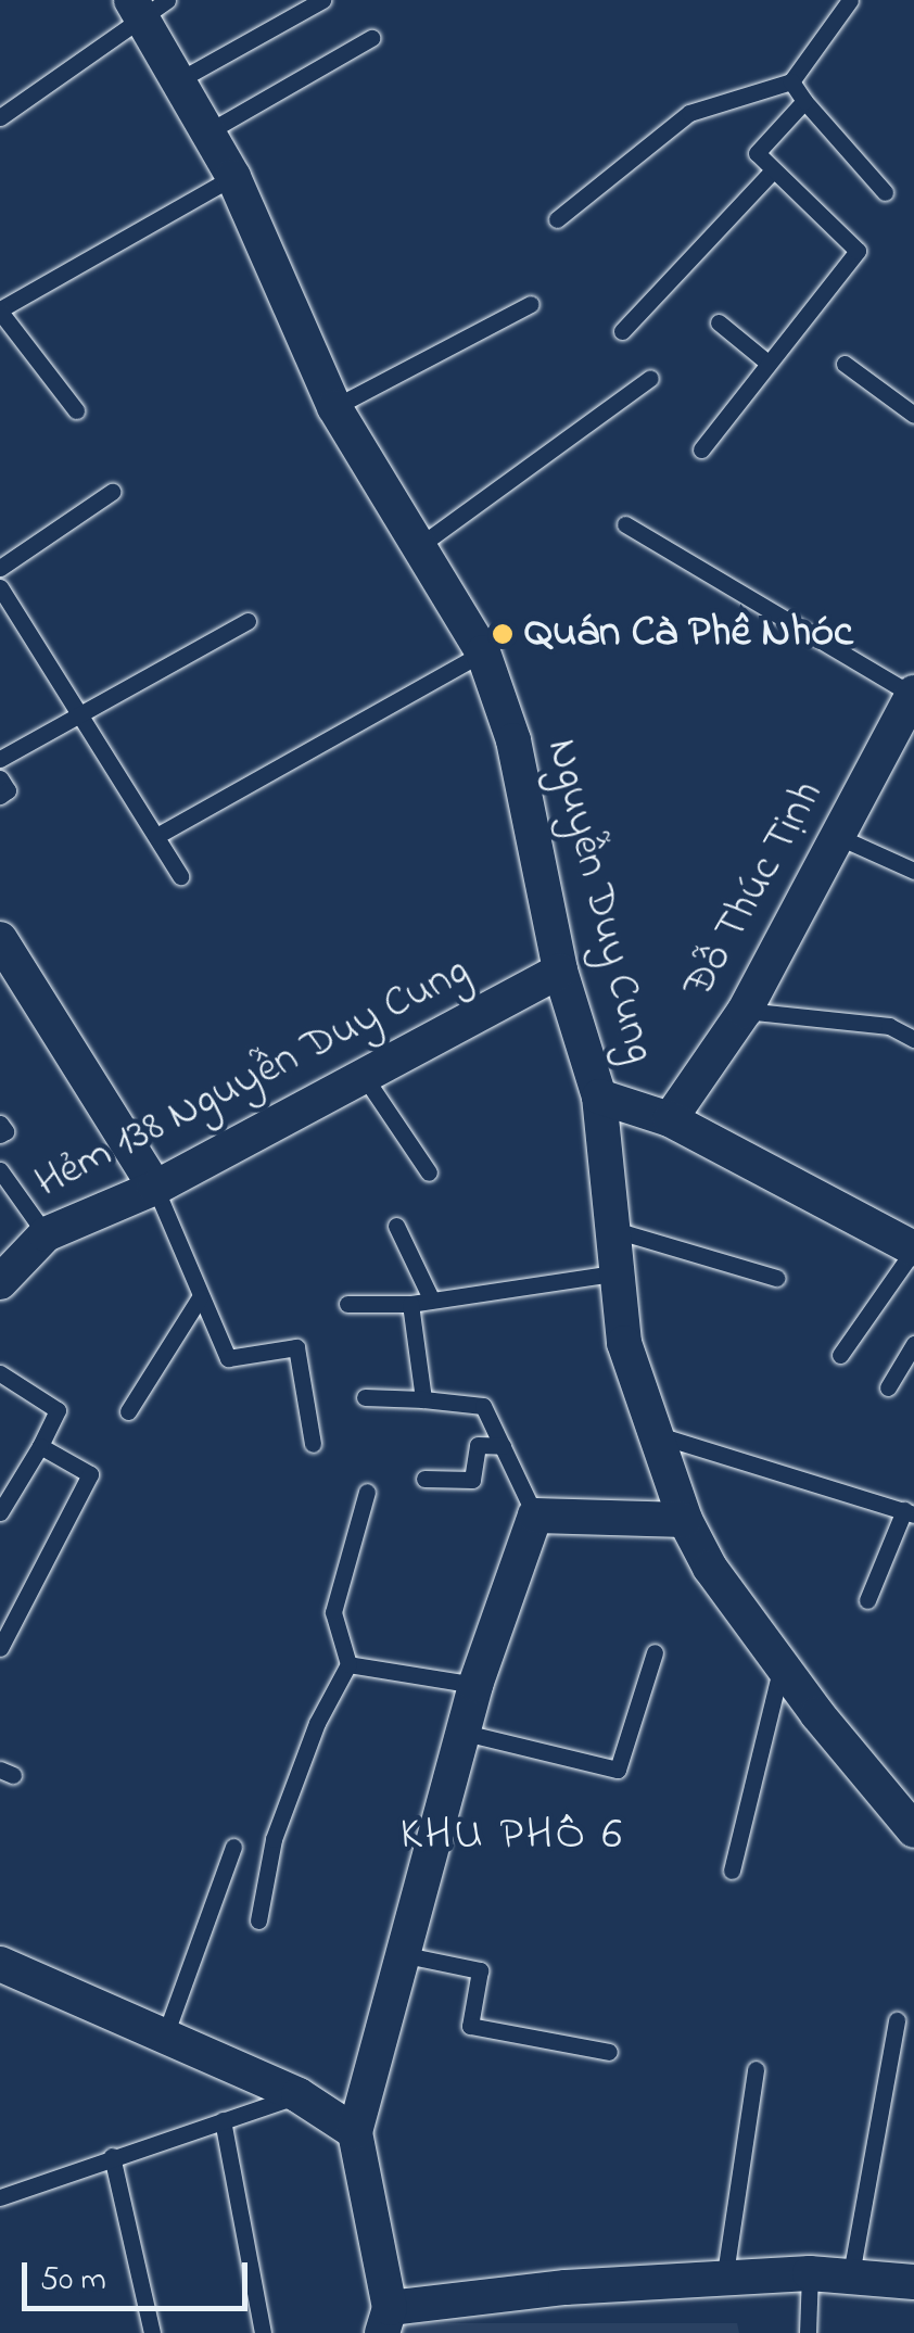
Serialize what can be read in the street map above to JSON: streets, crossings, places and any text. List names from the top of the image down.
{
  "streets": {
    "street": ["Đỗ Thúc Tịnh", "Nguyễn Duy Cung", "Hẻm 138 Nguyễn Duy Cung"]
  },
  "crossings": [
    ["Nguyễn Duy Cung", "Hẻm 138 Nguyễn Duy Cung"]
  ],
  "districts": ["KHU PHỐ 6"],
  "places": ["Quán Cà Phê Nhóc"],
  "scale_bar": "50 m"
}
